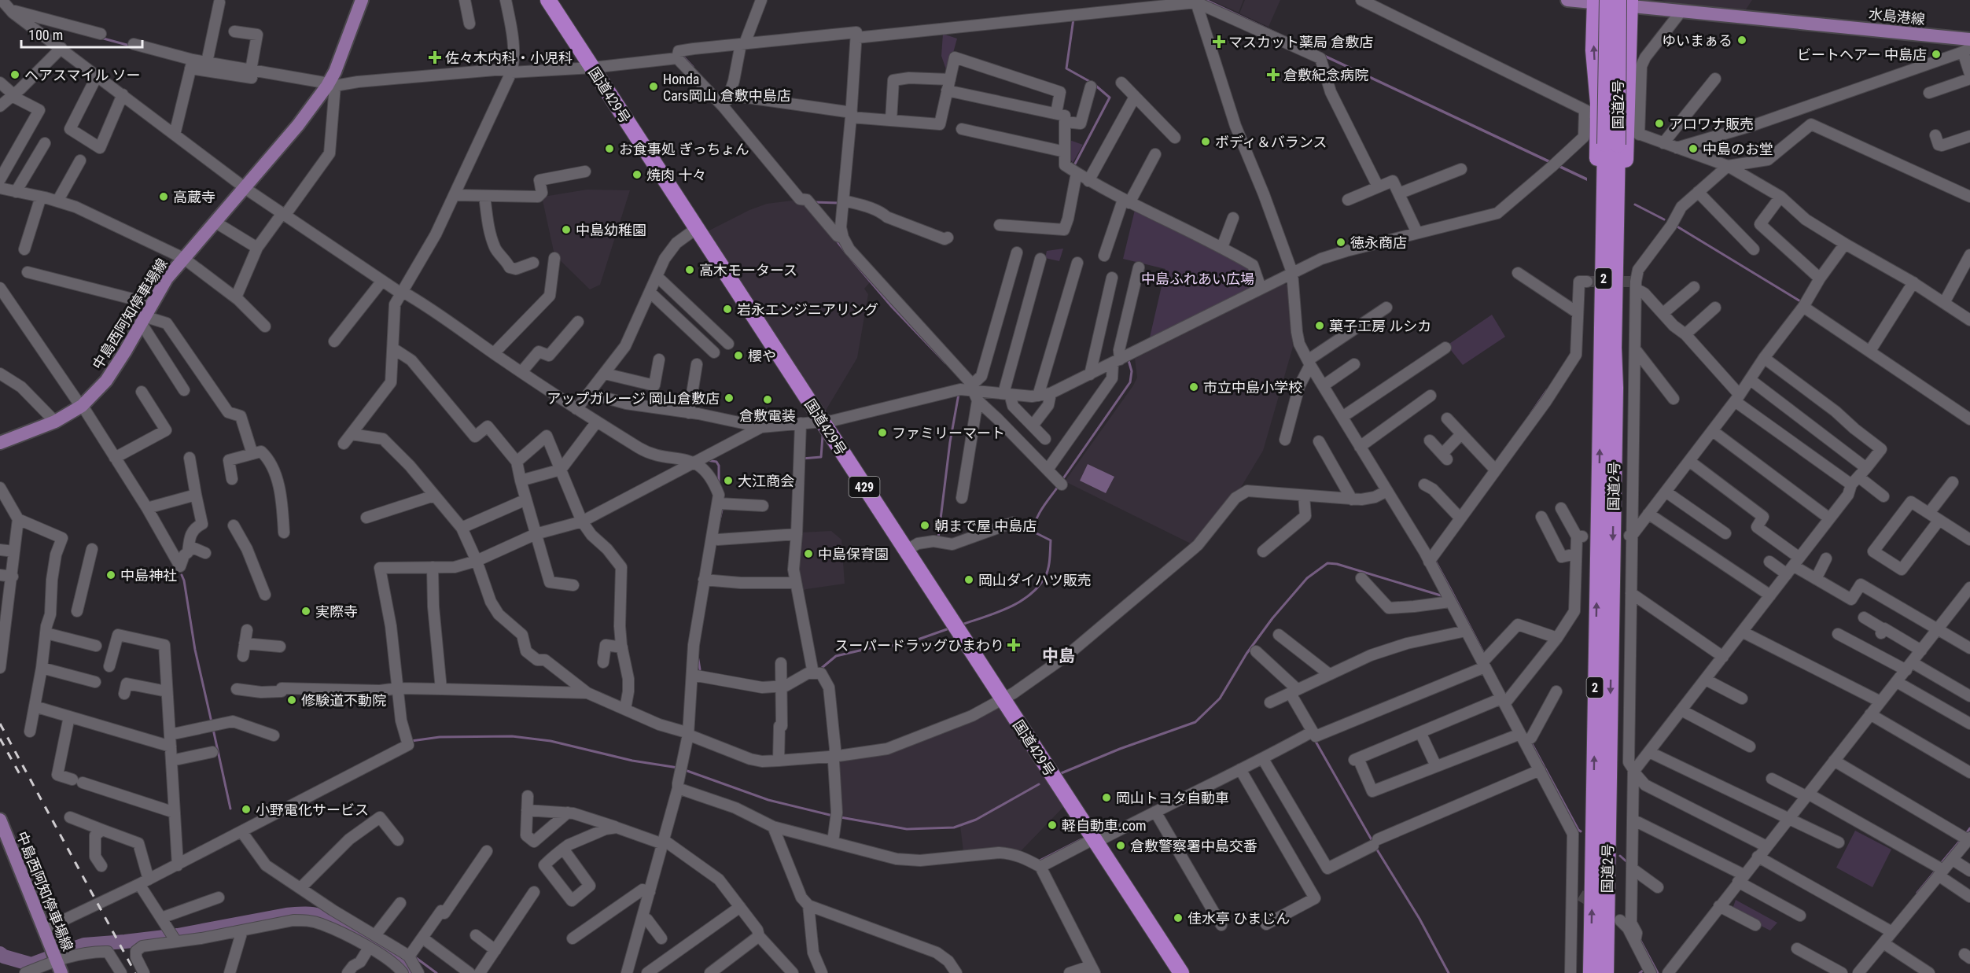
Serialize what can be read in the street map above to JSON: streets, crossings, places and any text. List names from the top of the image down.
{
  "streets": {
    "highway": [
      "国道429号",
      "国道2号",
      "2",
      "429"
    ],
    "main road": ["水島港線", "中島西阿知停車場線"]
  },
  "crossings": [
    ["水島港線", "国道2号"]
  ],
  "districts": ["中島"],
  "parks": ["中島ふれあい広場"],
  "places": {
    "other": [
      "ゆいまぁる",
      "ビートヘアー 中島店",
      "ヘアスマイル ソー",
      "Honda Cars岡山 倉敷中島店",
      "アロワナ販売",
      "ボディ＆バランス",
      "お食事処 ぎっちょん",
      "中島のお堂",
      "焼肉 十々",
      "高蔵寺",
      "中島幼稚園",
      "徳永商店",
      "高木モータース",
      "岩永エンジニアリング",
      "菓子工房 ルシカ",
      "櫻や",
      "市立中島小学校",
      "アップガレージ 岡山倉敷店",
      "倉敷電装",
      "ファミリーマート",
      "大江商会",
      "朝まで屋 中島店",
      "中島保育園",
      "中島神社",
      "岡山ダイハツ販売",
      "実際寺",
      "修験道不動院",
      "岡山トヨタ自動車",
      "小野電化サービス",
      "軽自動車.com",
      "倉敷警察署中島交番",
      "佳水亭 ひまじん"
    ],
    "health": [
      "マスカット薬局 倉敷店",
      "佐々木内科・小児科",
      "倉敷紀念病院",
      "スーパードラッグひまわり"
    ]
  },
  "scale_bar": "100 m"
}
